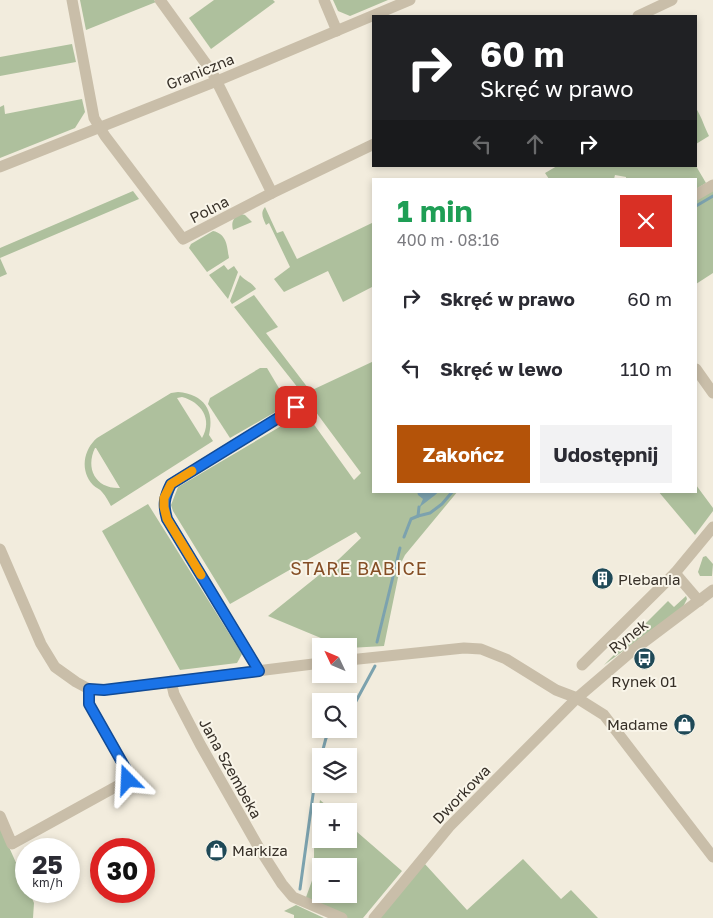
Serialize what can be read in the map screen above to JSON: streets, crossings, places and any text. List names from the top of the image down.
{
  "streets": {
    "street": [
      "Graniczna",
      "Polna",
      "Rynek",
      "Jana Szembeka",
      "Dworkowa"
    ]
  },
  "crossings": [
    ["Graniczna", "Polna"],
    ["Rynek", "Dworkowa"]
  ],
  "districts": ["STARE BABICE"],
  "places": {
    "building": ["Plebania"],
    "bus stop": ["Rynek 01"],
    "shop": ["Madame", "Markiza"]
  },
  "north": "top left",
  "page": {
    "turn": ["60 m", "Skręć w prawo"],
    "heading": ["1 min", "400 m · 08:16"],
    "list": [
      {
        "name": "Skręć w prawo",
        "value": "60 m"
      },
      {
        "name": "Skręć w lewo",
        "value": "110 m"
      }
    ],
    "buttons": ["Zakończ", "Udostępnij"],
    "map_buttons": ["+", "−"],
    "speed": "25 km/h",
    "limit": "30"
  }
}
